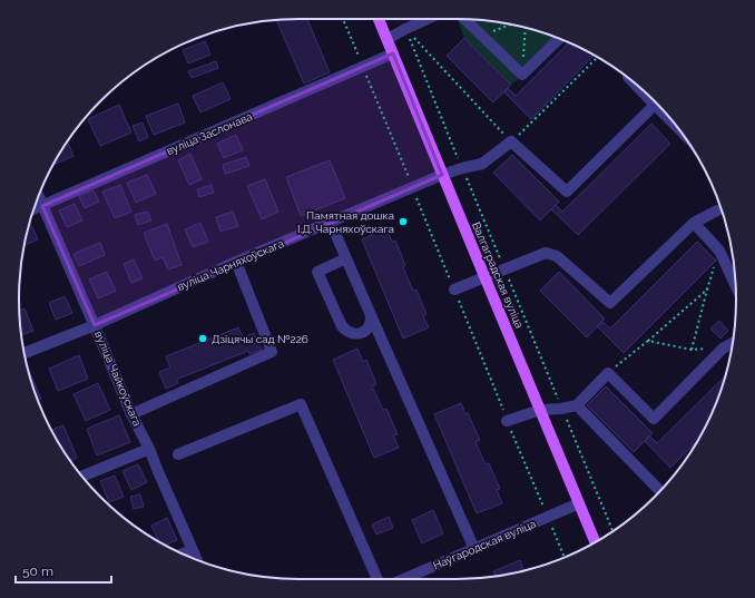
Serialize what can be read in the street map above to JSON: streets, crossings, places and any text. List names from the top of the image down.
{
  "streets": {
    "main road": ["Валгаградская вуліца"],
    "street": [
      "вуліца Заслонава",
      "вуліца Чарняхоўскага",
      "вуліца Чайкоўскага",
      "Наўгародская вуліца"
    ]
  },
  "crossings": [
    ["вуліца Заслонава", "Валгаградская вуліца"],
    ["вуліца Заслонава", "вуліца Чайкоўскага"],
    ["вуліца Чарняхоўскага", "Валгаградская вуліца"],
    ["вуліца Чарняхоўскага", "вуліца Чайкоўскага"],
    ["Валгаградская вуліца", "Наўгародская вуліца"]
  ],
  "places": ["Памятная дошка І.Д. Чарняхоўскага", "Дзіцячы сад №226"],
  "scale_bar": "50 m"
}
